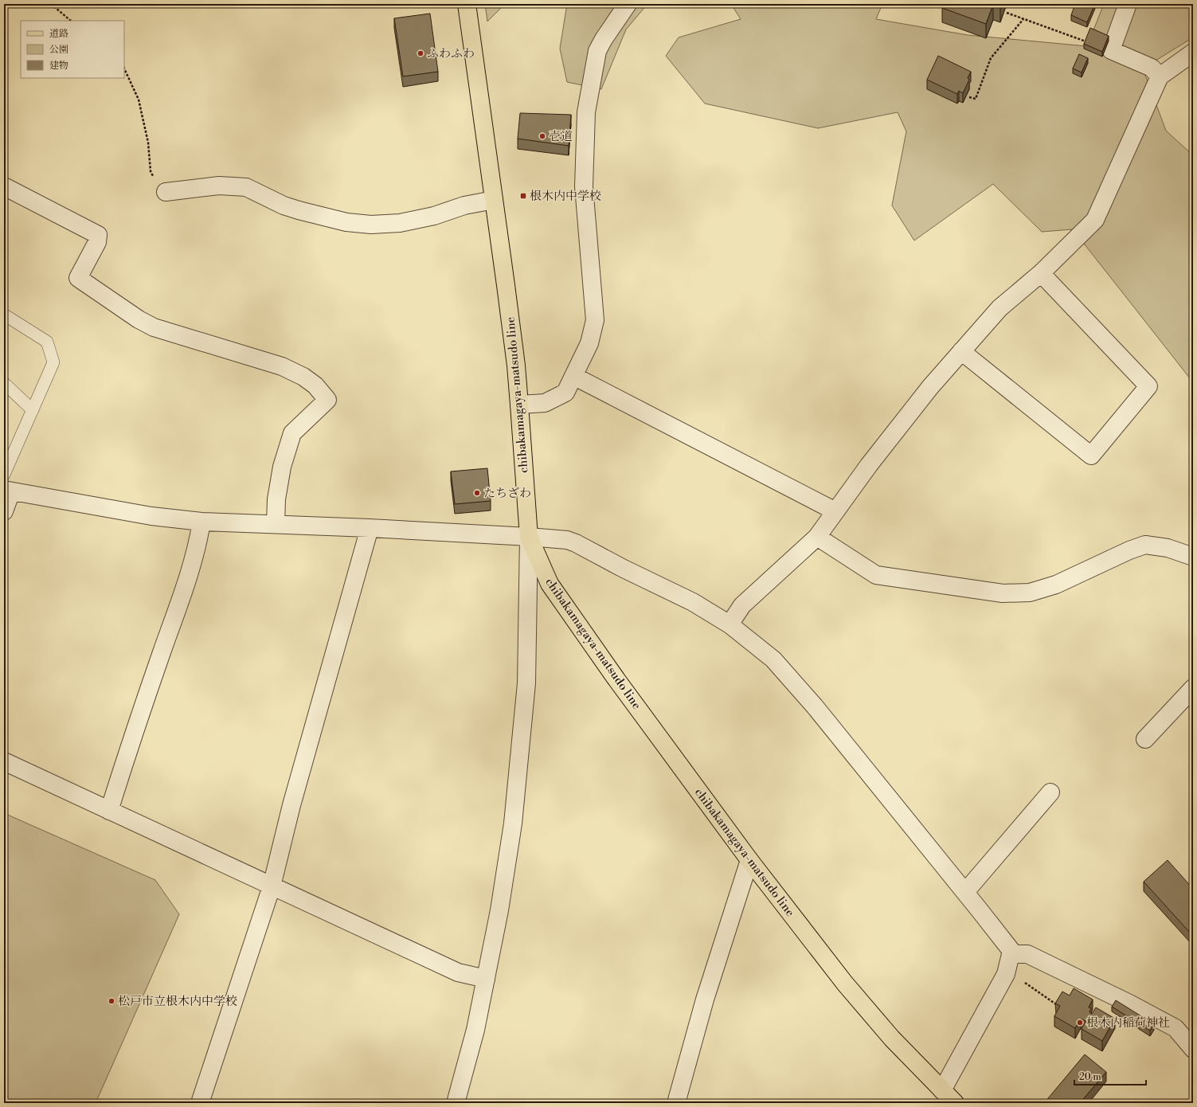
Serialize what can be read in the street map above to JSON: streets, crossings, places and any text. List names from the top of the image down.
{
  "streets": {
    "main road": ["chibakamagaya-matsudo line"]
  },
  "places": {
    "other": [
      "ふわふわ",
      "壱道",
      "たちざわ",
      "松戸市立根木内中学校",
      "根木内稲荷神社"
    ],
    "transit": ["根木内中学校"]
  },
  "legend": ["道路", "公園", "建物"],
  "scale_bar": "20 m"
}
